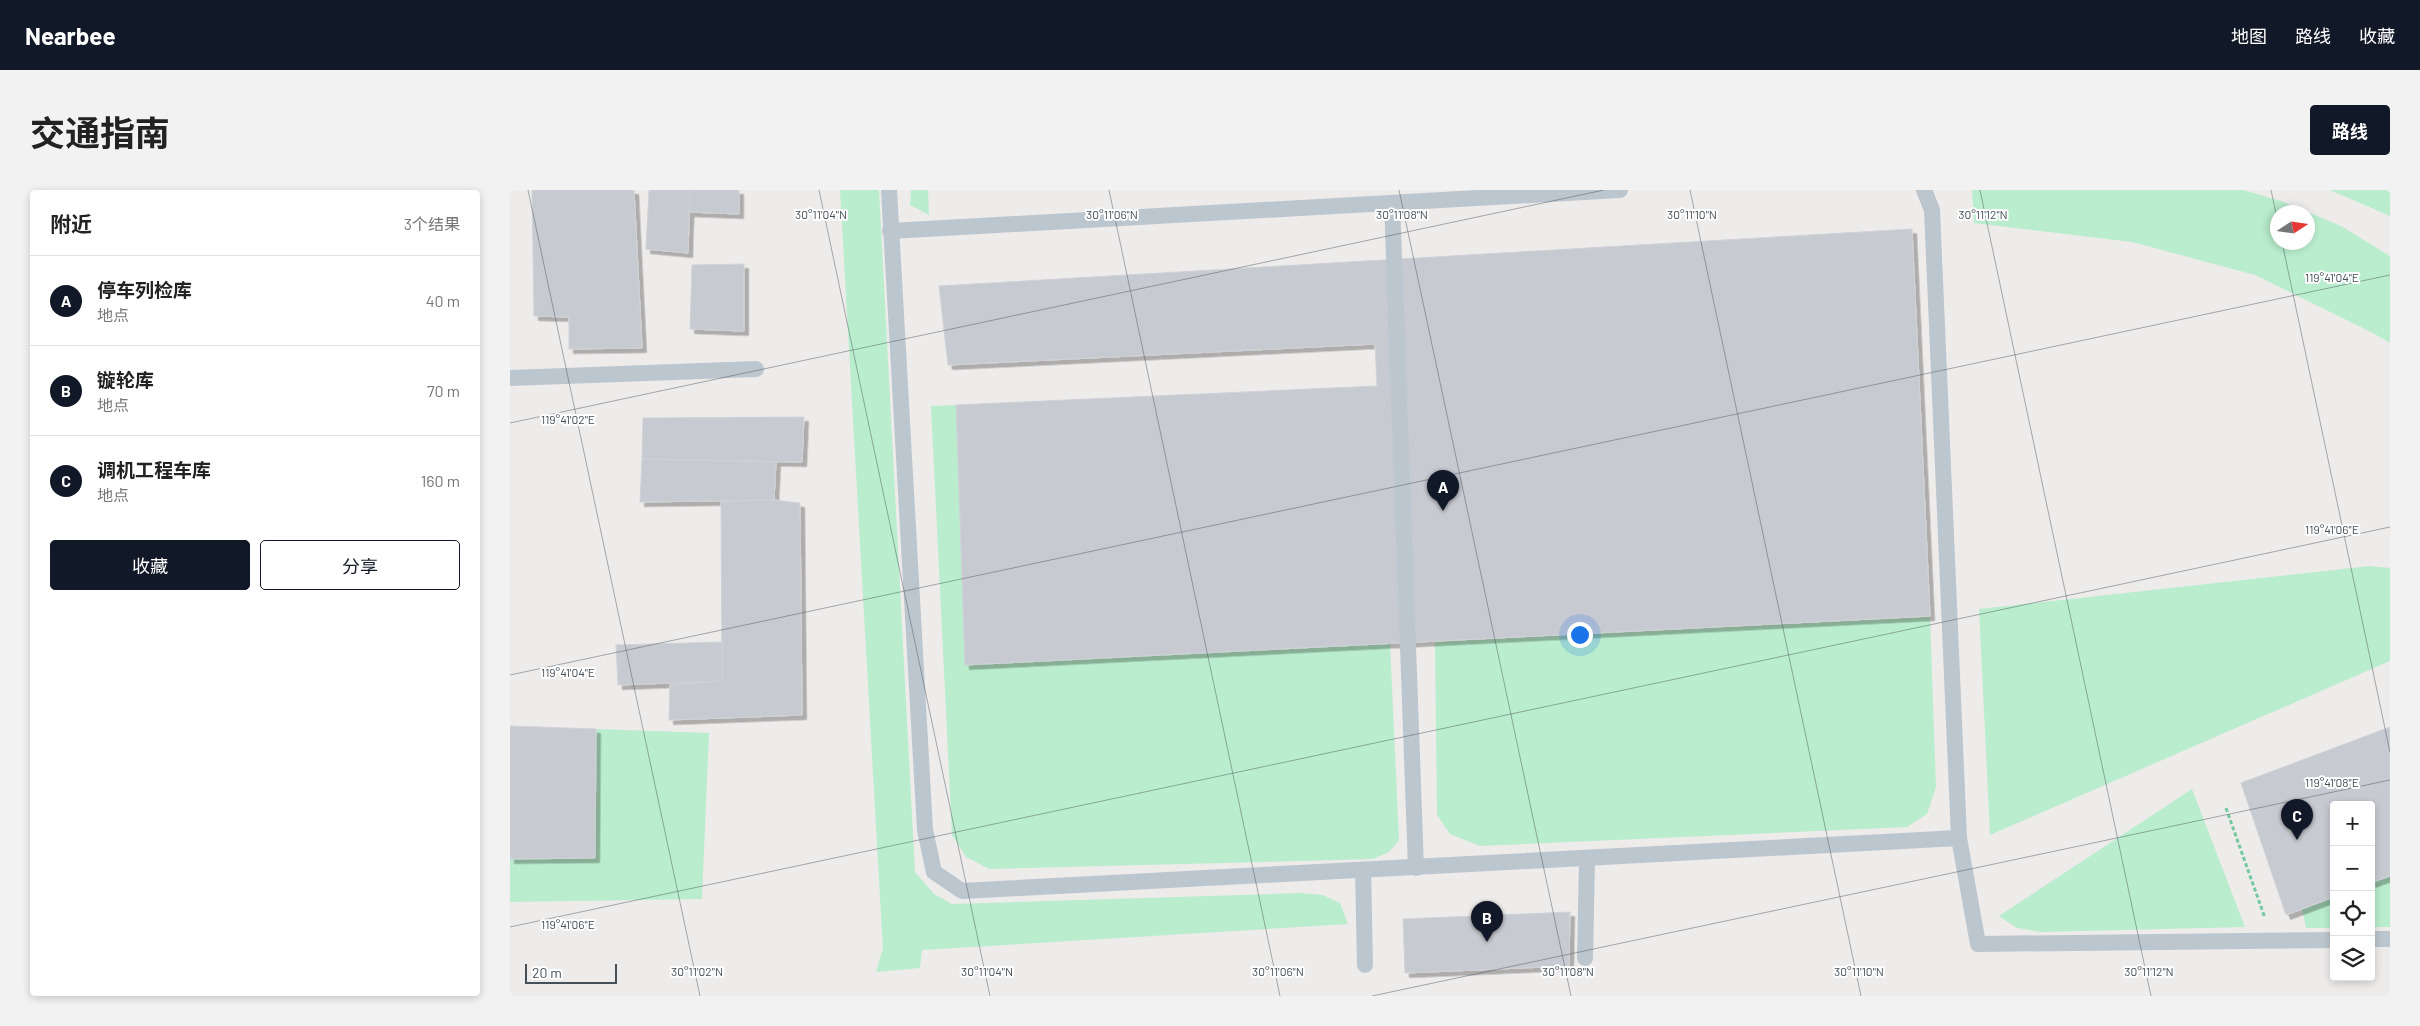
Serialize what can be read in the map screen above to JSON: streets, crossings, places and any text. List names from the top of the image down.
{
  "scale_bar": "20 m",
  "north": "right",
  "page": {
    "header": "Nearbee",
    "nav": ["地图", "路线", "收藏"],
    "title": "交通指南",
    "buttons": [
      "路线",
      ["收藏", "分享"]
    ],
    "heading": ["附近", "3个结果"],
    "list": [
      {
        "mark": "A",
        "name": "停车列检库",
        "note": "地点",
        "value": "40 m"
      },
      {
        "mark": "B",
        "name": "镟轮库",
        "note": "地点",
        "value": "70 m"
      },
      {
        "mark": "C",
        "name": "调机工程车库",
        "note": "地点",
        "value": "160 m"
      }
    ],
    "pins": ["A", "C", "B"],
    "map_buttons": ["+", "−"],
    "scale": "20 m"
  },
  "coordinates": [
    "30°11'04\"N",
    "30°11'06\"N",
    "30°11'08\"N",
    "30°11'10\"N",
    "30°11'12\"N",
    "119°41'04\"E",
    "119°41'02\"E",
    "119°41'06\"E",
    "119°41'08\"E",
    "30°11'02\"N"
  ]
}
